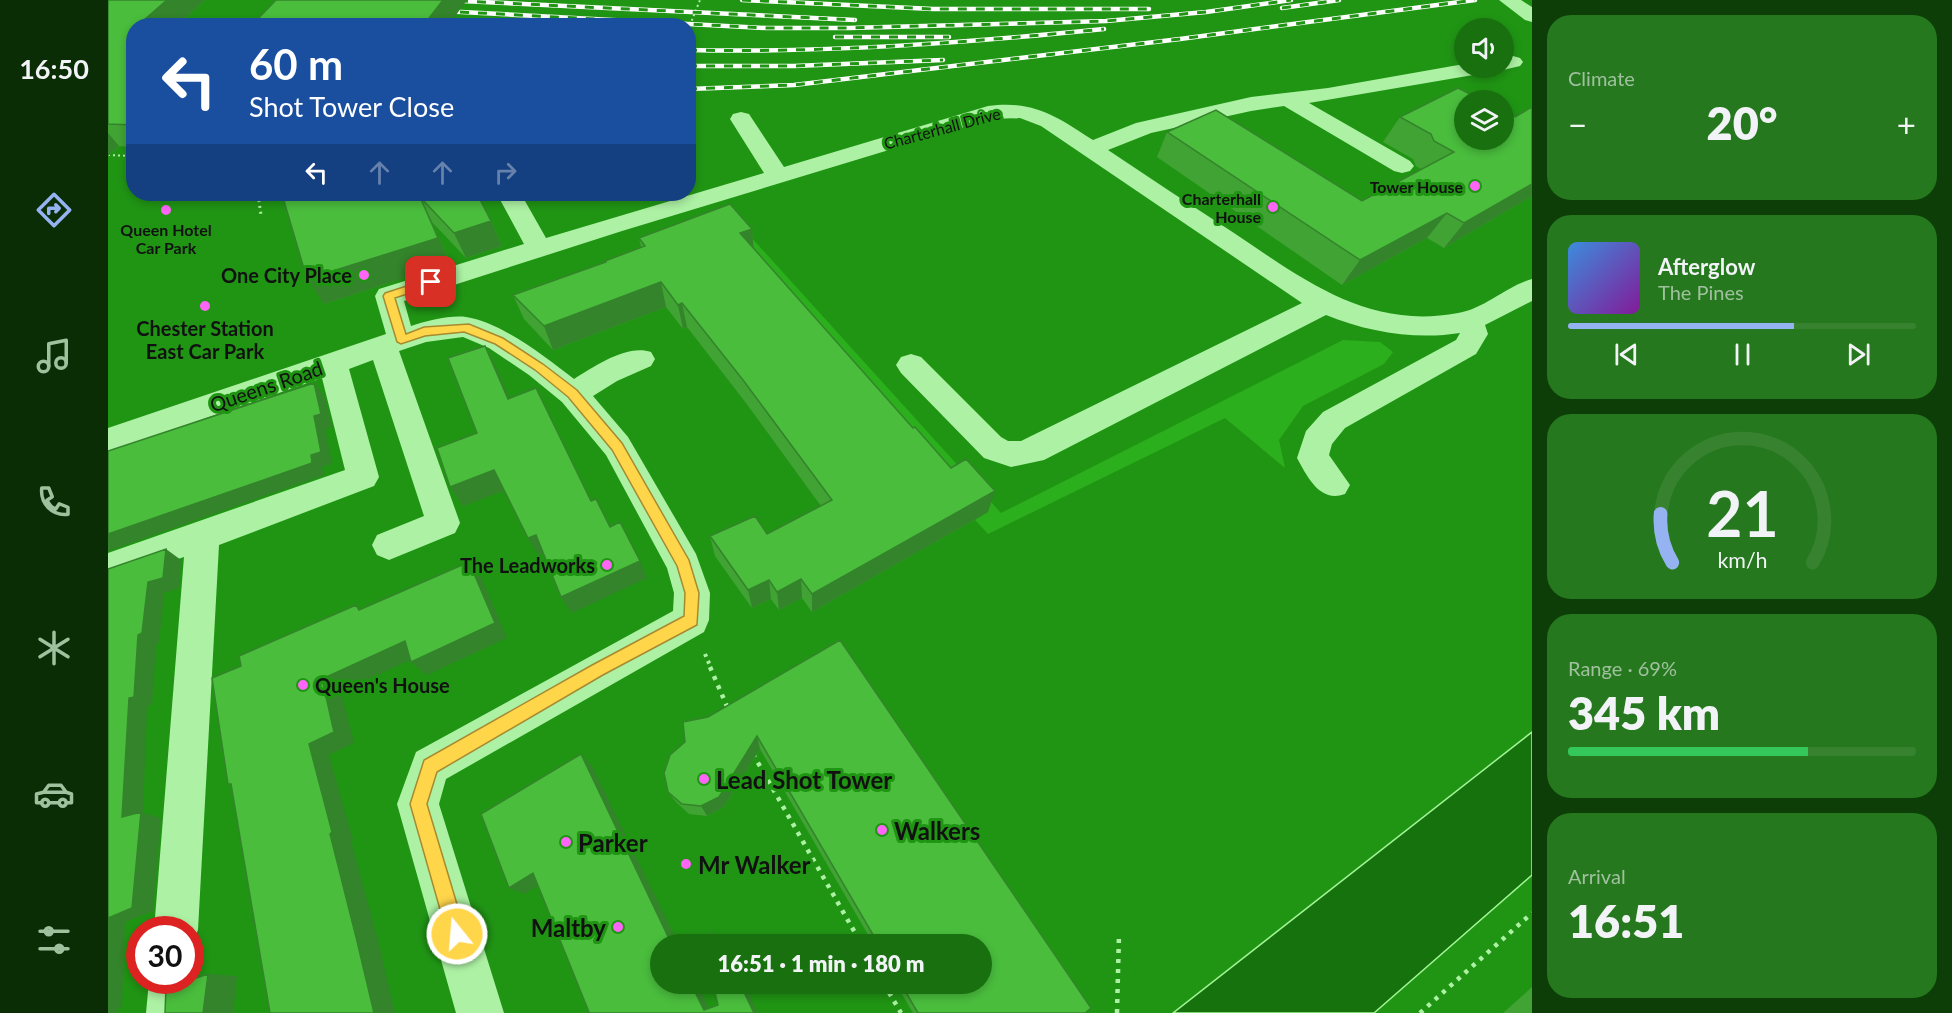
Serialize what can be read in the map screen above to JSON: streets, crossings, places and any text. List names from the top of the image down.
{
  "streets": {
    "street": ["Charterhall Drive", "Queens Road"]
  },
  "crossings": [
    ["Charterhall Drive", "Queens Road"]
  ],
  "places": [
    "Tower House",
    "Charterhall House",
    "Queen Hotel Car Park",
    "One City Place",
    "Chester Station East Car Park",
    "The Leadworks",
    "Queen's House",
    "Lead Shot Tower",
    "Walkers",
    "Parker",
    "Mr Walker",
    "Maltby"
  ],
  "page": {
    "tabs": "16:50",
    "tile": [
      "Climate",
      ["Range · 69%", "345 km"],
      ["Arrival", "16:51"]
    ],
    "turn": ["60 m", "Shot Tower Close"],
    "heat": ["−", "20°", "+"],
    "song": ["Afterglow", "The Pines"],
    "limit": "30",
    "trip": "16:51 · 1 min · 180 m",
    "gauge": ["21", "km/h"]
  }
}
